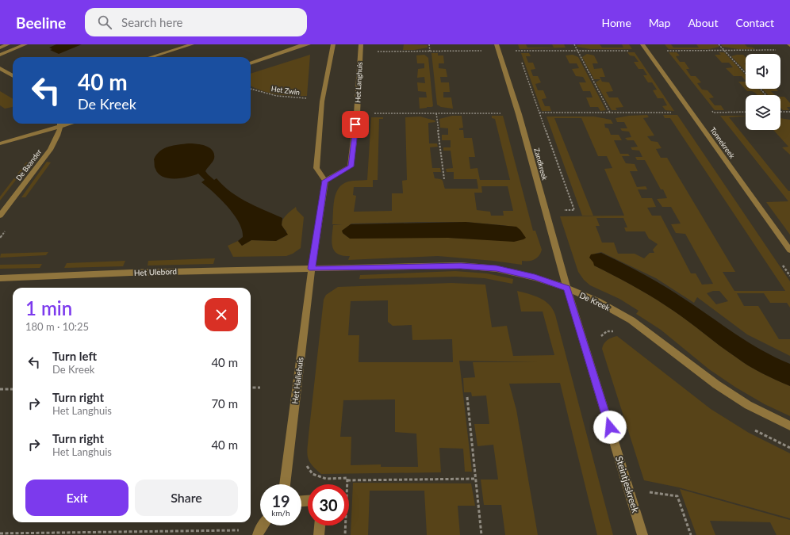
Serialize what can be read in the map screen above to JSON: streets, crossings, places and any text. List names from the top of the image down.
{
  "streets": {
    "street": [
      "Het Langhuis",
      "Tonnekreek",
      "Zandkreek",
      "De Baander",
      "Het Ulebord",
      "De Kreek",
      "Het Hallehuis",
      "Steintjeskreek"
    ],
    "path": ["Het Zwin"]
  },
  "crossings": [
    ["Zandkreek", "De Kreek"],
    ["Zandkreek", "Steintjeskreek"],
    ["Het Ulebord", "De Kreek"],
    ["Het Ulebord", "Het Hallehuis"],
    ["De Kreek", "Het Hallehuis"],
    ["De Kreek", "Steintjeskreek"]
  ],
  "page": {
    "header": "Beeline",
    "search": "Search here",
    "nav": [
      "Home",
      "Map",
      "About",
      "Contact"
    ],
    "turn": ["40 m", "De Kreek"],
    "heading": ["1 min", "180 m · 10:25"],
    "list": [
      {
        "name": "Turn left",
        "note": "De Kreek",
        "value": "40 m"
      },
      {
        "name": "Turn right",
        "note": "Het Langhuis",
        "value": "70 m"
      },
      {
        "name": "Turn right",
        "note": "Het Langhuis",
        "value": "40 m"
      }
    ],
    "buttons": ["Exit", "Share"],
    "speed": "19 km/h",
    "limit": "30"
  }
}
